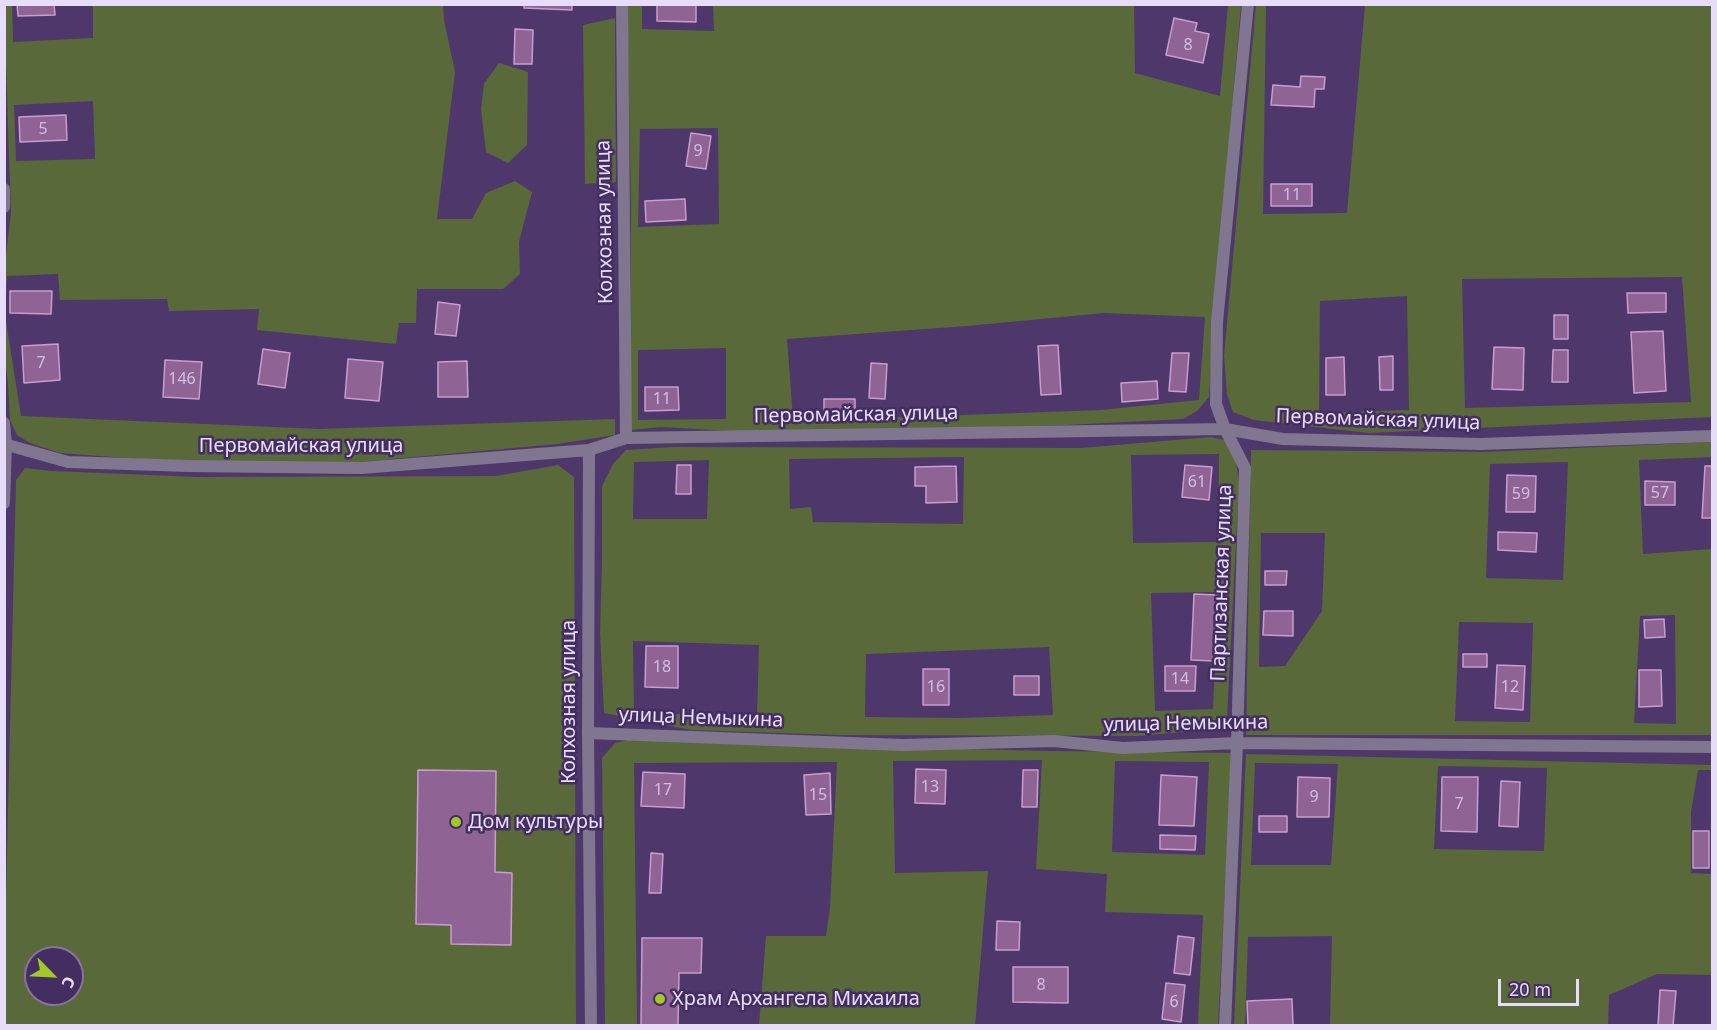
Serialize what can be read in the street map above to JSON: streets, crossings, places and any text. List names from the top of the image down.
{
  "streets": {
    "street": [
      "Колхозная улица",
      "Первомайская улица",
      "Партизанская улица",
      "улица Немыкина"
    ]
  },
  "crossings": [
    ["Колхозная улица", "Первомайская улица"],
    ["Колхозная улица", "улица Немыкина"],
    ["Первомайская улица", "Партизанская улица"],
    ["Партизанская улица", "улица Немыкина"]
  ],
  "places": ["Дом культуры", "Храм Архангела Михаила"],
  "house_numbers": [
    "8",
    "5",
    "9",
    "11",
    "7",
    "146",
    "11",
    "61",
    "57",
    "59",
    "18",
    "14",
    "16",
    "12",
    "13",
    "17",
    "15",
    "9",
    "7",
    "8",
    "6"
  ],
  "scale_bar": "20 m",
  "north": "bottom right"
}
